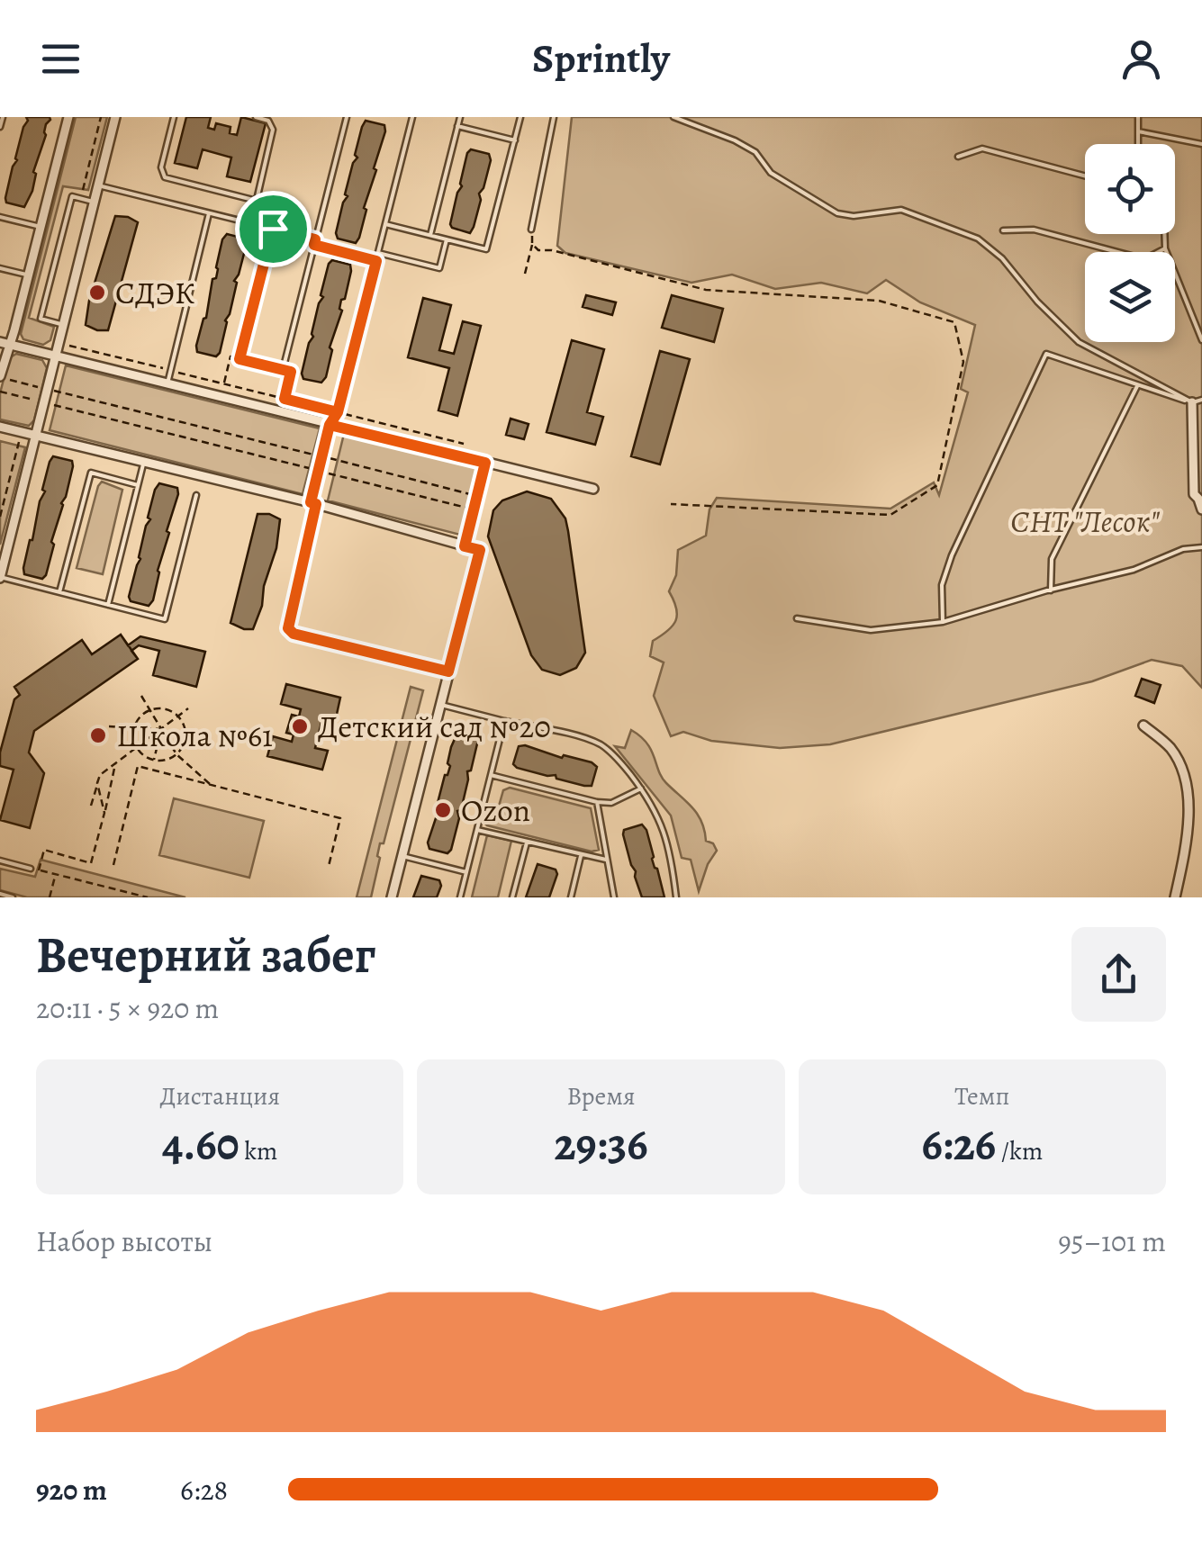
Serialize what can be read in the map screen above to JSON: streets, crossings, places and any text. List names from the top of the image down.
{
  "parks": ["СНТ \"Лесок\""],
  "places": [
    "СДЭК",
    "Детский сад №20",
    "Школа №61",
    "Ozon"
  ],
  "page": {
    "header": "Sprintly",
    "heading": ["Вечерний забег", "20:11 · 5 × 920 m"],
    "stats": [
      ["Дистанция", "4.60 km"],
      ["Время", "29:36"],
      ["Темп", "6:26 /km"]
    ],
    "chart": ["Набор высоты", "95–101 m"],
    "list": [
      {
        "name": "920 m",
        "note": "6:28"
      }
    ]
  }
}
